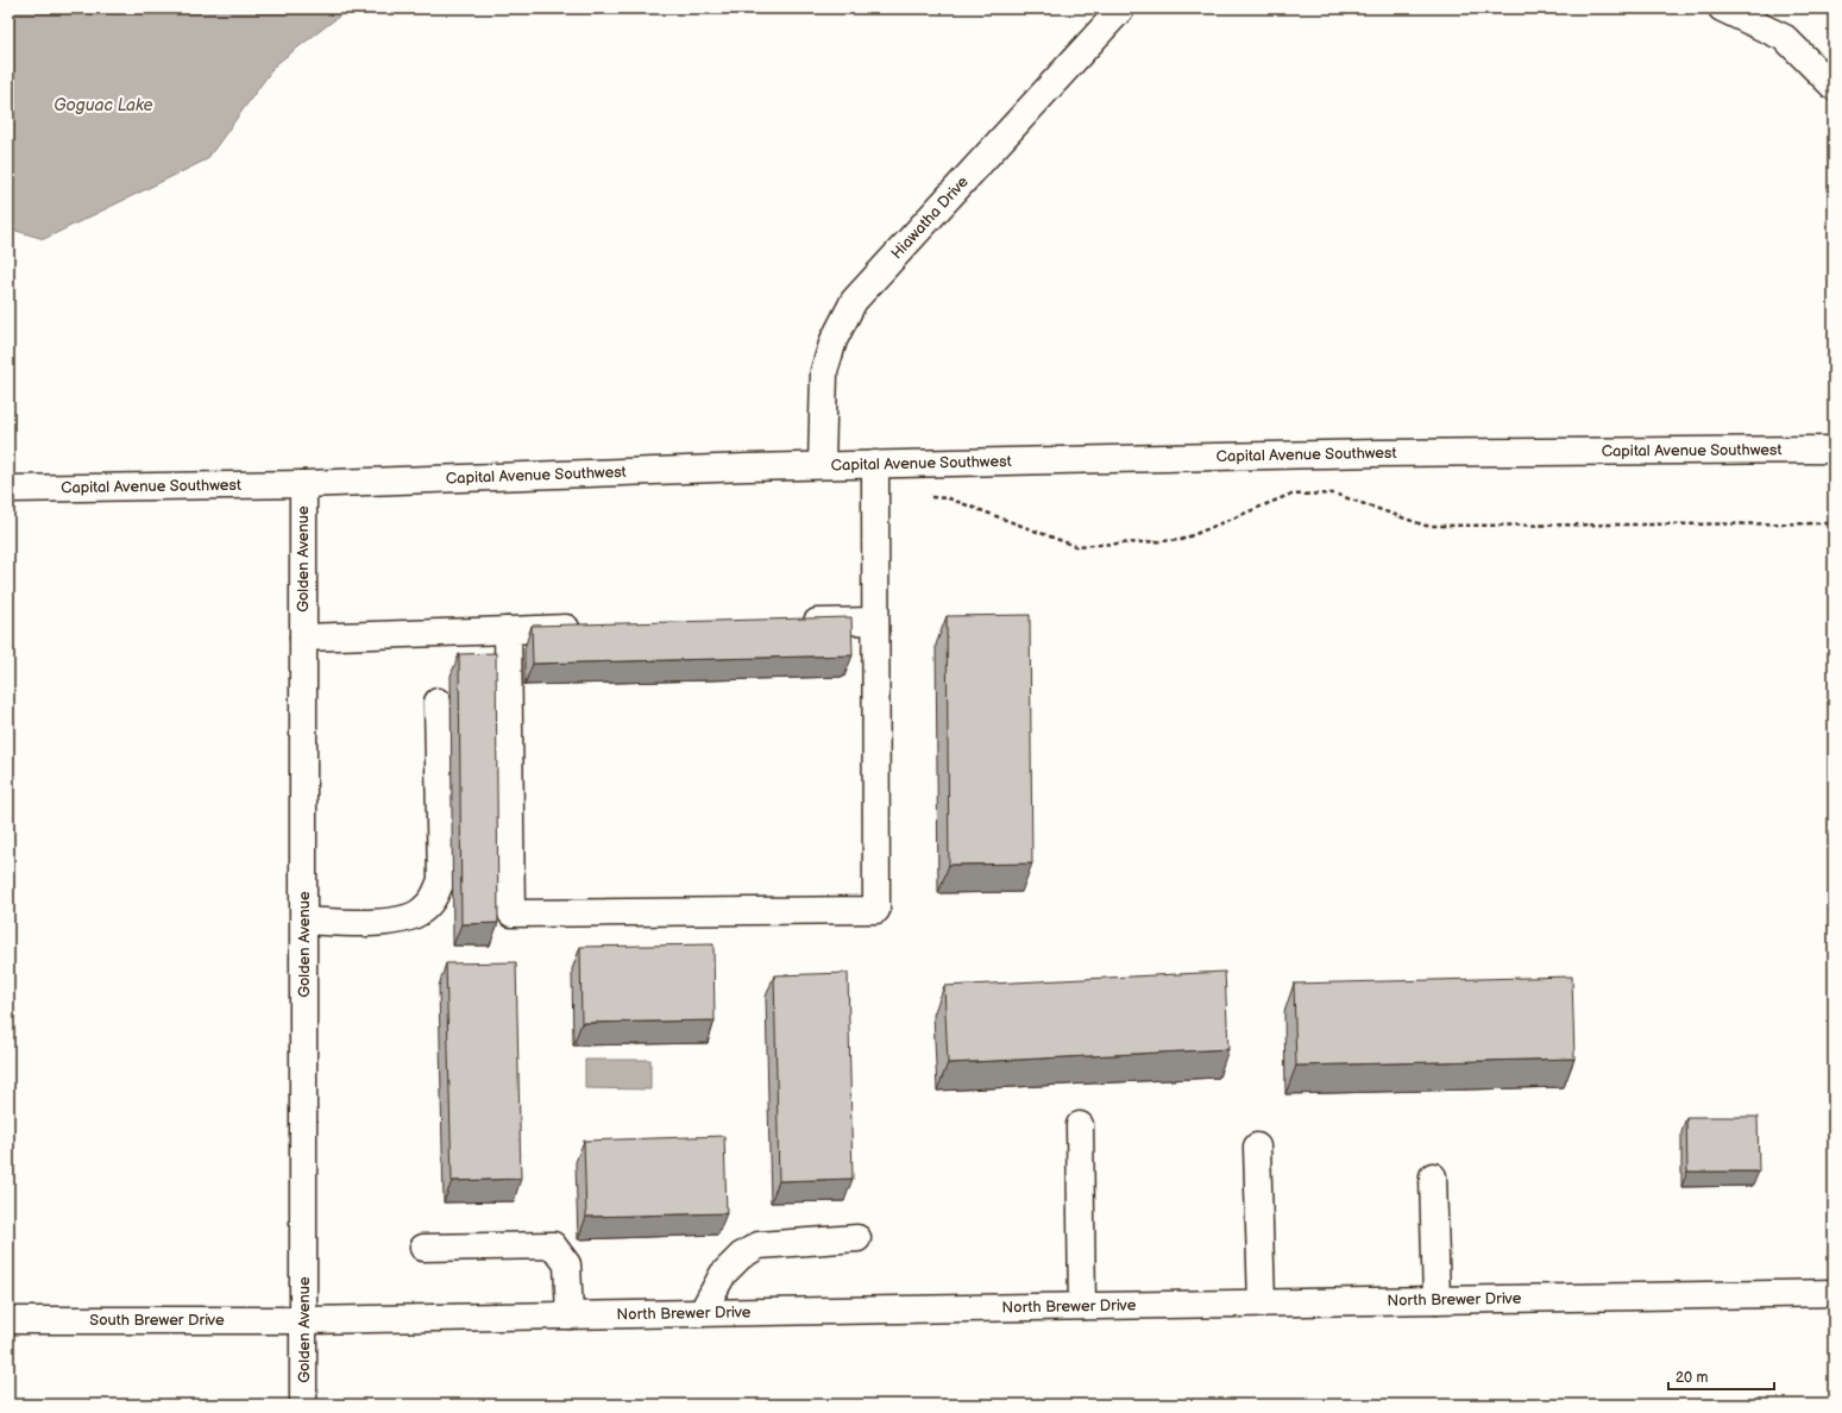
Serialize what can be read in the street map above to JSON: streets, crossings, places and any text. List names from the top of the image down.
{
  "streets": {
    "street": [
      "Hiawatha Drive",
      "Capital Avenue Southwest",
      "Golden Avenue",
      "North Brewer Drive",
      "South Brewer Drive"
    ]
  },
  "crossings": [
    ["Hiawatha Drive", "Capital Avenue Southwest"],
    ["Capital Avenue Southwest", "Golden Avenue"],
    ["Golden Avenue", "North Brewer Drive"],
    ["Golden Avenue", "South Brewer Drive"],
    ["North Brewer Drive", "South Brewer Drive"]
  ],
  "water": ["Goguac Lake"],
  "scale_bar": "20 m"
}
